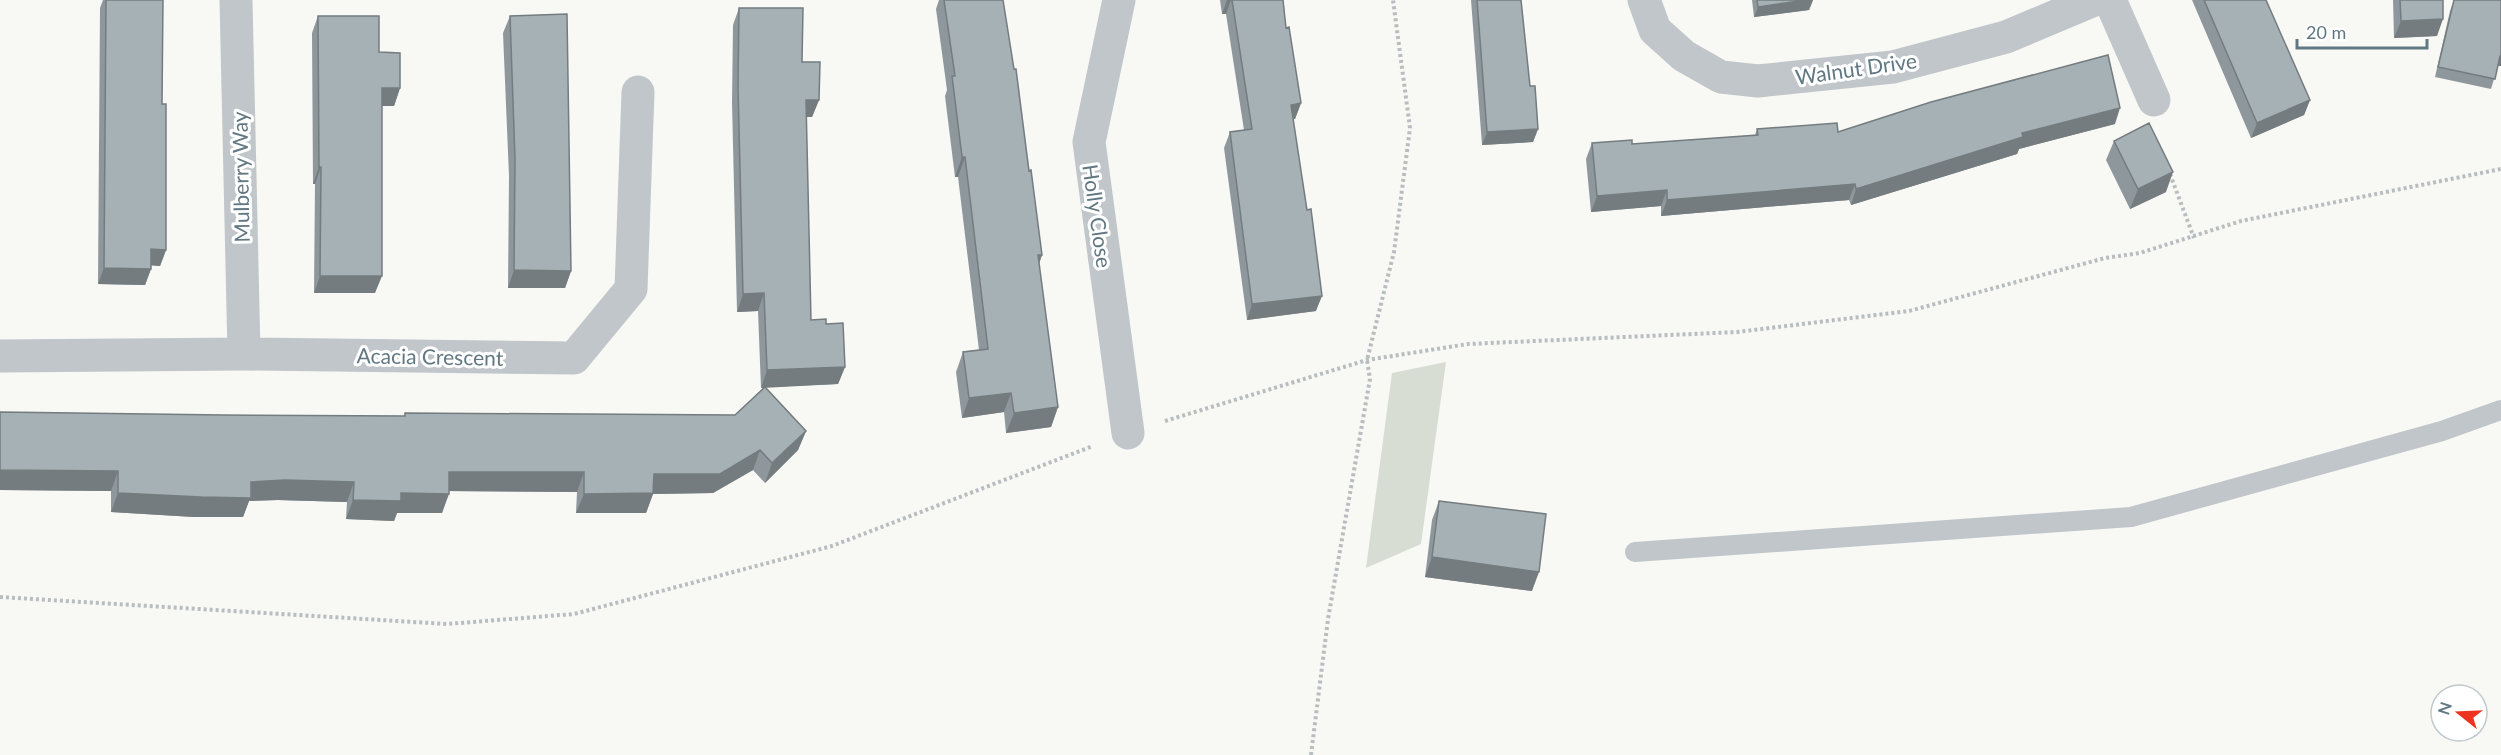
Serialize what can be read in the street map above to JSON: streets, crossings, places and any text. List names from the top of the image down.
{
  "streets": {
    "street": [
      "Walnut Drive",
      "Mulberry Way",
      "Holly Close",
      "Acacia Crescent"
    ]
  },
  "crossings": [
    ["Mulberry Way", "Acacia Crescent"]
  ],
  "scale_bar": "20 m",
  "north": "left"
}
